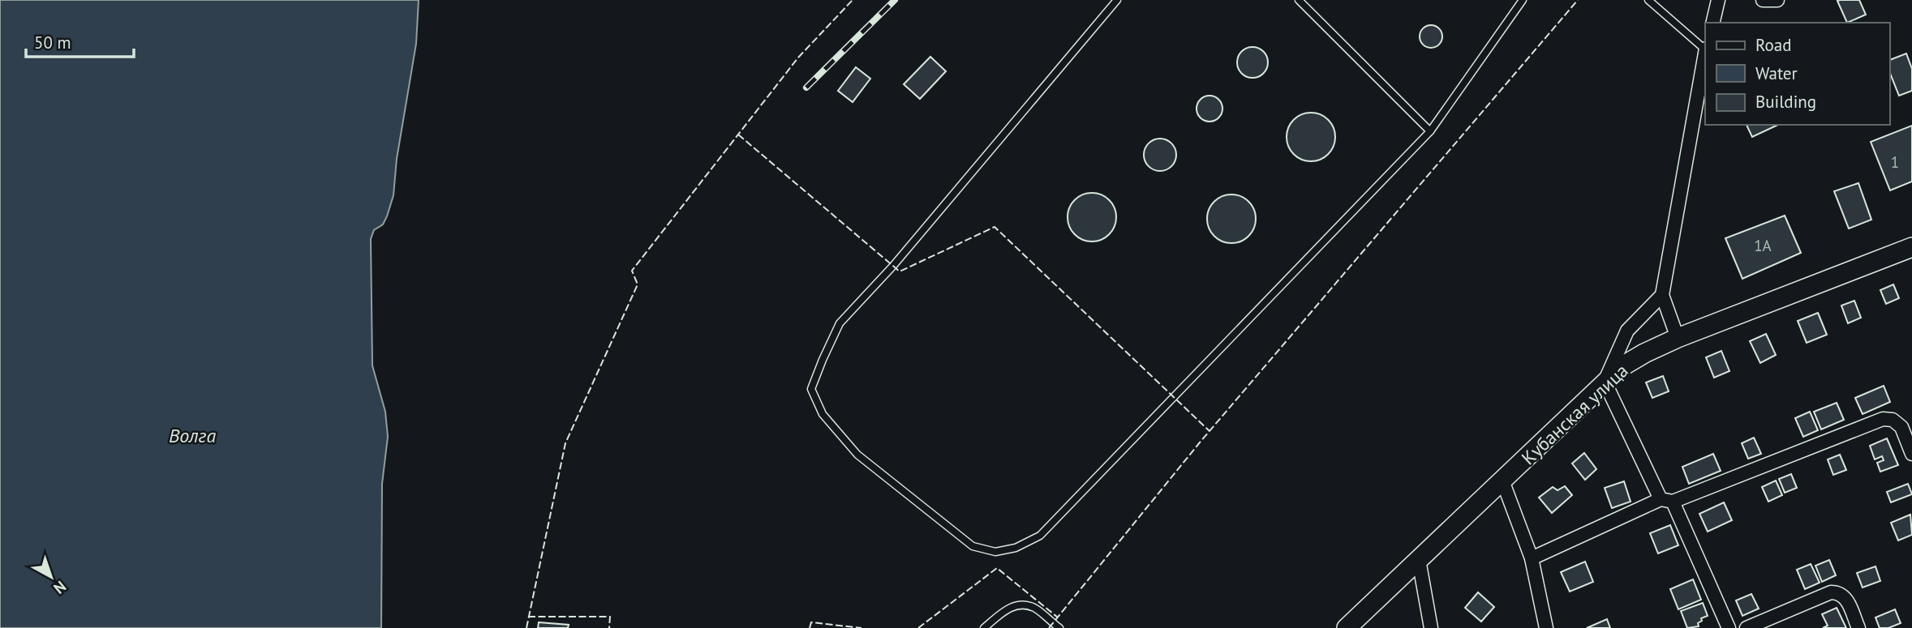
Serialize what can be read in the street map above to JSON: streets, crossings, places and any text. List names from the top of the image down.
{
  "streets": {
    "street": ["Кубанская улица"]
  },
  "water": ["Волга"],
  "house_numbers": ["1", "1А"],
  "legend": ["Road", "Water", "Building"],
  "scale_bar": "50 m",
  "north": "bottom right"
}
